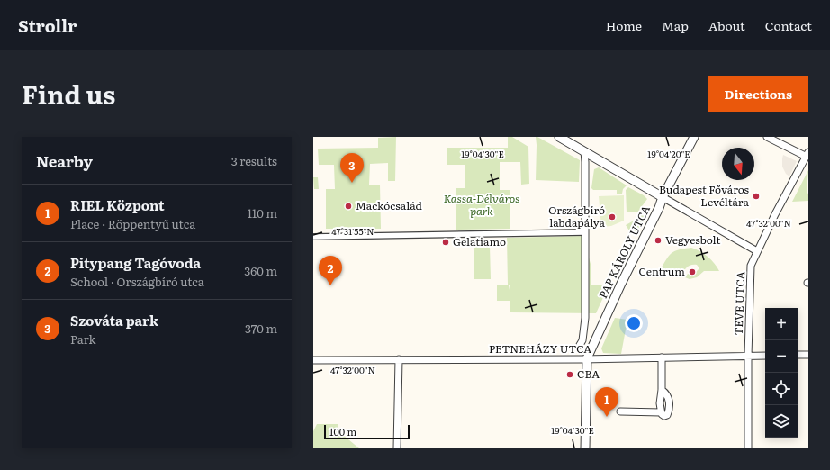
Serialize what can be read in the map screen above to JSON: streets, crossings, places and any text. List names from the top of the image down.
{
  "streets": {
    "street": ["PAP KÁROLY UTCA", "TEVE UTCA", "PETNEHÁZY UTCA"]
  },
  "crossings": [
    ["PAP KÁROLY UTCA", "PETNEHÁZY UTCA"],
    ["TEVE UTCA", "PETNEHÁZY UTCA"]
  ],
  "parks": ["Kassa-Délváros park"],
  "places": [
    "Budapest Főváros Levéltára",
    "Mackócsalád",
    "Országbíró labdapálya",
    "Vegyesbolt",
    "Gelatiamo",
    "Centrum",
    "CBA"
  ],
  "scale_bar": "100 m",
  "north": "bottom",
  "page": {
    "header": "Strollr",
    "nav": [
      "Home",
      "Map",
      "About",
      "Contact"
    ],
    "title": "Find us",
    "buttons": "Directions",
    "heading": ["Nearby", "3 results"],
    "pins": ["3", "2", "1"],
    "list": [
      {
        "mark": "1",
        "name": "RIEL Központ",
        "note": "Place · Röppentyű utca",
        "value": "110 m"
      },
      {
        "mark": "2",
        "name": "Pitypang Tagóvoda",
        "note": "School · Országbíró utca",
        "value": "360 m"
      },
      {
        "mark": "3",
        "name": "Szováta park",
        "note": "Park",
        "value": "370 m"
      }
    ],
    "map_buttons": ["+", "−"],
    "scale": "100 m"
  },
  "coordinates": [
    "19°04'30\"E",
    "19°04'20\"E",
    "47°32'00\"N",
    "47°31'55\"N"
  ]
}
